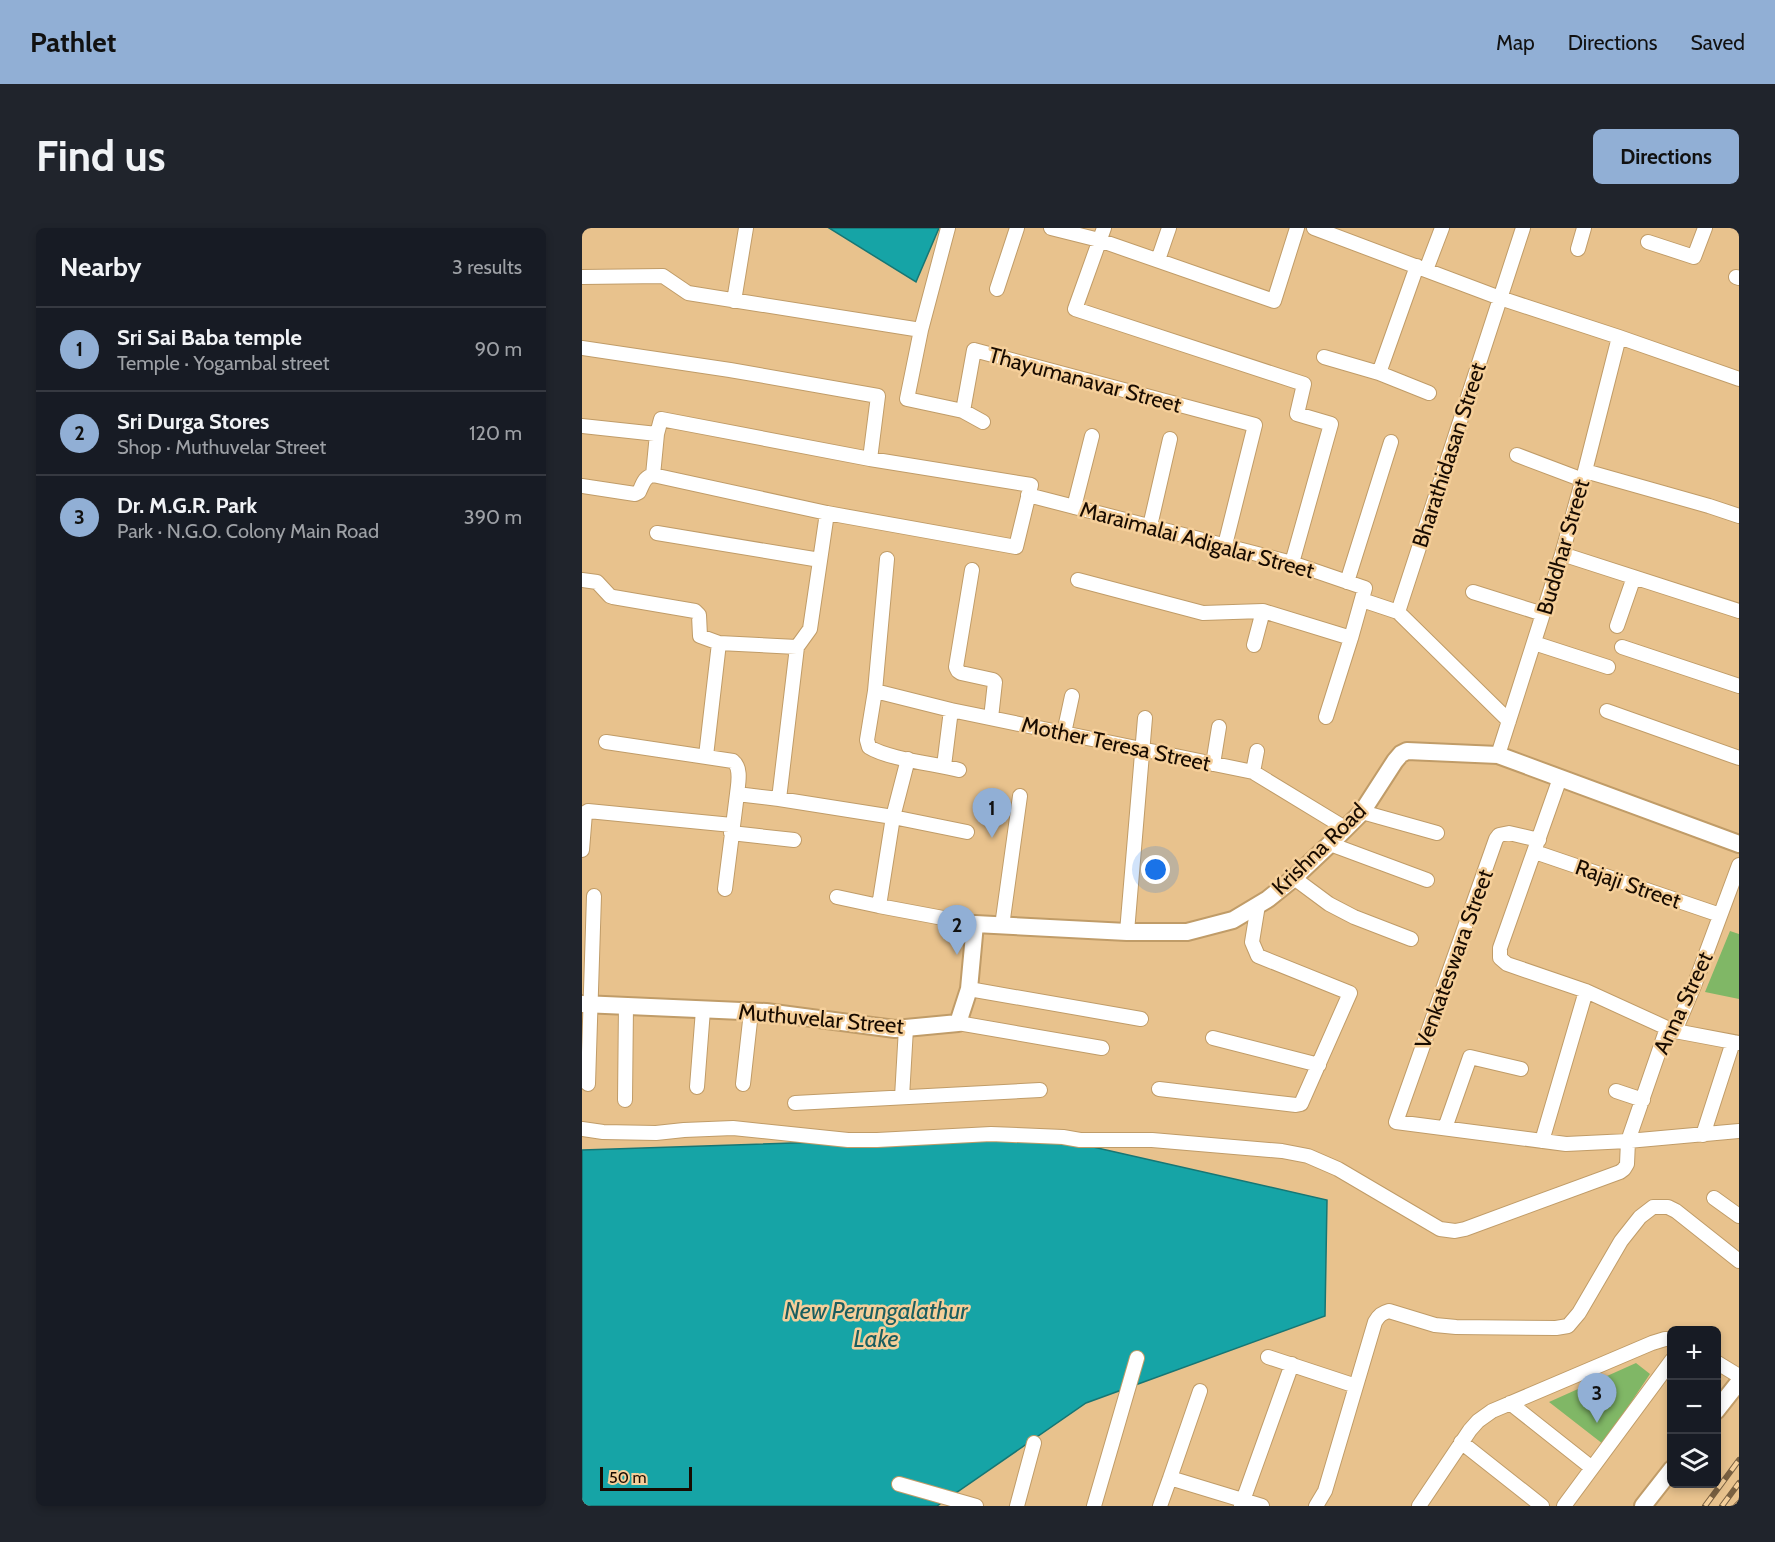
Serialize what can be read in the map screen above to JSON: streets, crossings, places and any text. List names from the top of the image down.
{
  "streets": {
    "street": [
      "Thayumanavar Street",
      "Bharathidasan Street",
      "Maraimalai Adigalar Street",
      "Buddhar Street",
      "Mother Teresa Street",
      "Krishna Road",
      "Rajaji Street",
      "Venkateswara Street",
      "Anna Street",
      "Muthuvelar Street"
    ]
  },
  "crossings": [
    ["Thayumanavar Street", "Maraimalai Adigalar Street"],
    ["Bharathidasan Street", "Maraimalai Adigalar Street"],
    ["Buddhar Street", "Krishna Road"],
    ["Mother Teresa Street", "Krishna Road"],
    ["Rajaji Street", "Venkateswara Street"],
    ["Rajaji Street", "Anna Street"]
  ],
  "water": ["New Perungalathur Lake"],
  "scale_bar": "50 m",
  "page": {
    "header": "Pathlet",
    "nav": ["Map", "Directions", "Saved"],
    "buttons": "Directions",
    "title": "Find us",
    "heading": ["Nearby", "3 results"],
    "list": [
      {
        "mark": "1",
        "name": "Sri Sai Baba temple",
        "note": "Temple · Yogambal street",
        "value": "90 m"
      },
      {
        "mark": "2",
        "name": "Sri Durga Stores",
        "note": "Shop · Muthuvelar Street",
        "value": "120 m"
      },
      {
        "mark": "3",
        "name": "Dr. M.G.R. Park",
        "note": "Park · N.G.O. Colony Main Road",
        "value": "390 m"
      }
    ],
    "pins": ["1", "2", "3"],
    "map_buttons": ["+", "−"],
    "scale": "50 m"
  }
}
